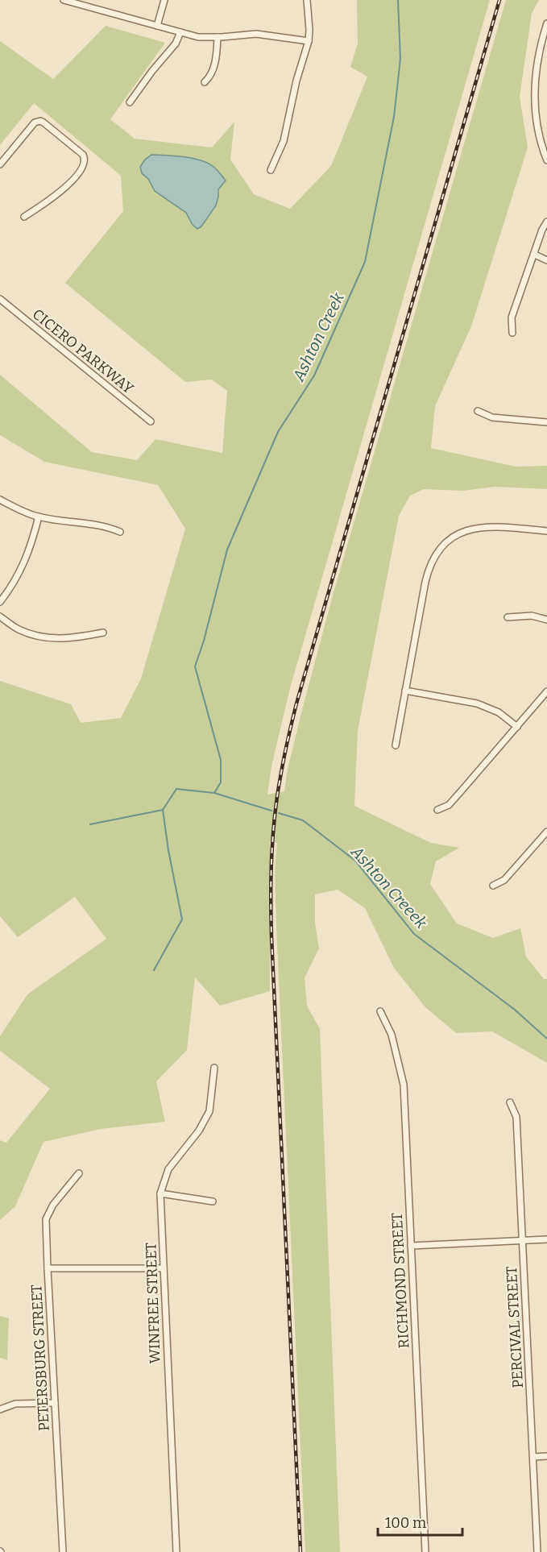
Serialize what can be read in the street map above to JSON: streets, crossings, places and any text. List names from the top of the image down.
{
  "streets": {
    "street": [
      "CICERO PARKWAY",
      "RICHMOND STREET",
      "WINFREE STREET",
      "PERCIVAL STREET",
      "PETERSBURG STREET"
    ]
  },
  "water": ["Ashton Creek", "Ashton Creeek"],
  "scale_bar": "100 m"
}
